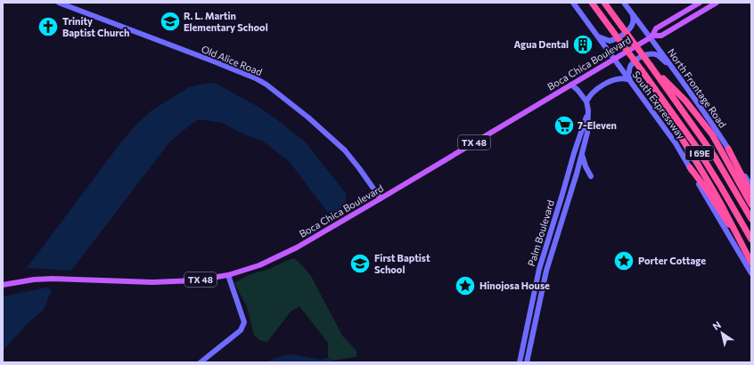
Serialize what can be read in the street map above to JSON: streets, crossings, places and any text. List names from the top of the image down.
{
  "streets": {
    "highway": ["South Expressway", "I 69E"],
    "main road": [
      "Old Alice Road",
      "Boca Chica Boulevard",
      "North Frontage Road",
      "TX 48",
      "Palm Boulevard"
    ]
  },
  "crossings": [
    ["Old Alice Road", "Boca Chica Boulevard"],
    ["Boca Chica Boulevard", "North Frontage Road"],
    ["Boca Chica Boulevard", "South Expressway"],
    ["South Expressway", "I 69E"]
  ],
  "places": {
    "school or university": ["R. L. Martin Elementary School", "First Baptist School"],
    "church": ["Trinity Baptist Church"],
    "building": ["Agua Dental"],
    "supermarket": ["7-Eleven"],
    "place": ["Porter Cottage", "Hinojosa House"]
  },
  "north": "top left"
}
